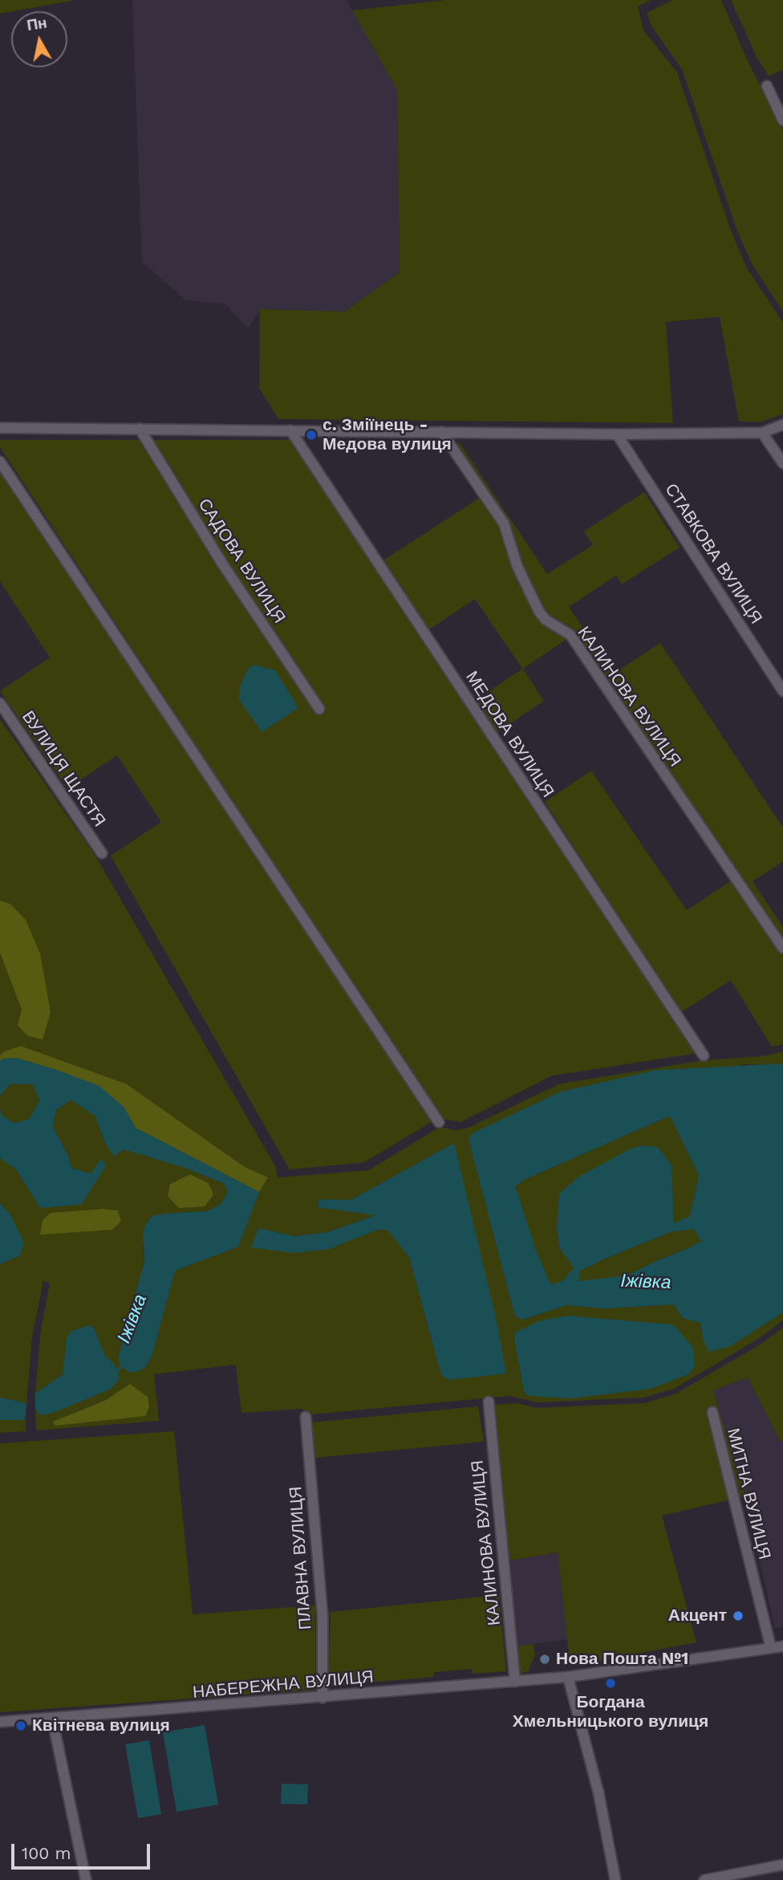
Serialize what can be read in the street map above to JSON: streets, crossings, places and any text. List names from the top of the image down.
{
  "streets": {
    "street": [
      "СТАВКОВА ВУЛИЦЯ",
      "САДОВА ВУЛИЦЯ",
      "КАЛИНОВА ВУЛИЦЯ",
      "МЕДОВА ВУЛИЦЯ",
      "ВУЛИЦЯ ЩАСТЯ",
      "МИТНА ВУЛИЦЯ",
      "ПЛАВНА ВУЛИЦЯ",
      "НАБЕРЕЖНА ВУЛИЦЯ"
    ]
  },
  "crossings": [
    ["КАЛИНОВА ВУЛИЦЯ", "НАБЕРЕЖНА ВУЛИЦЯ"],
    ["МИТНА ВУЛИЦЯ", "НАБЕРЕЖНА ВУЛИЦЯ"],
    ["ПЛАВНА ВУЛИЦЯ", "НАБЕРЕЖНА ВУЛИЦЯ"]
  ],
  "water": ["Іжівка"],
  "places": [
    "с. Зміїнець - Медова вулиця",
    "Акцент",
    "Нова Пошта №1",
    "Богдана Хмельницького вулиця",
    "Квітнева вулиця"
  ],
  "scale_bar": "100 m",
  "north": "top"
}
